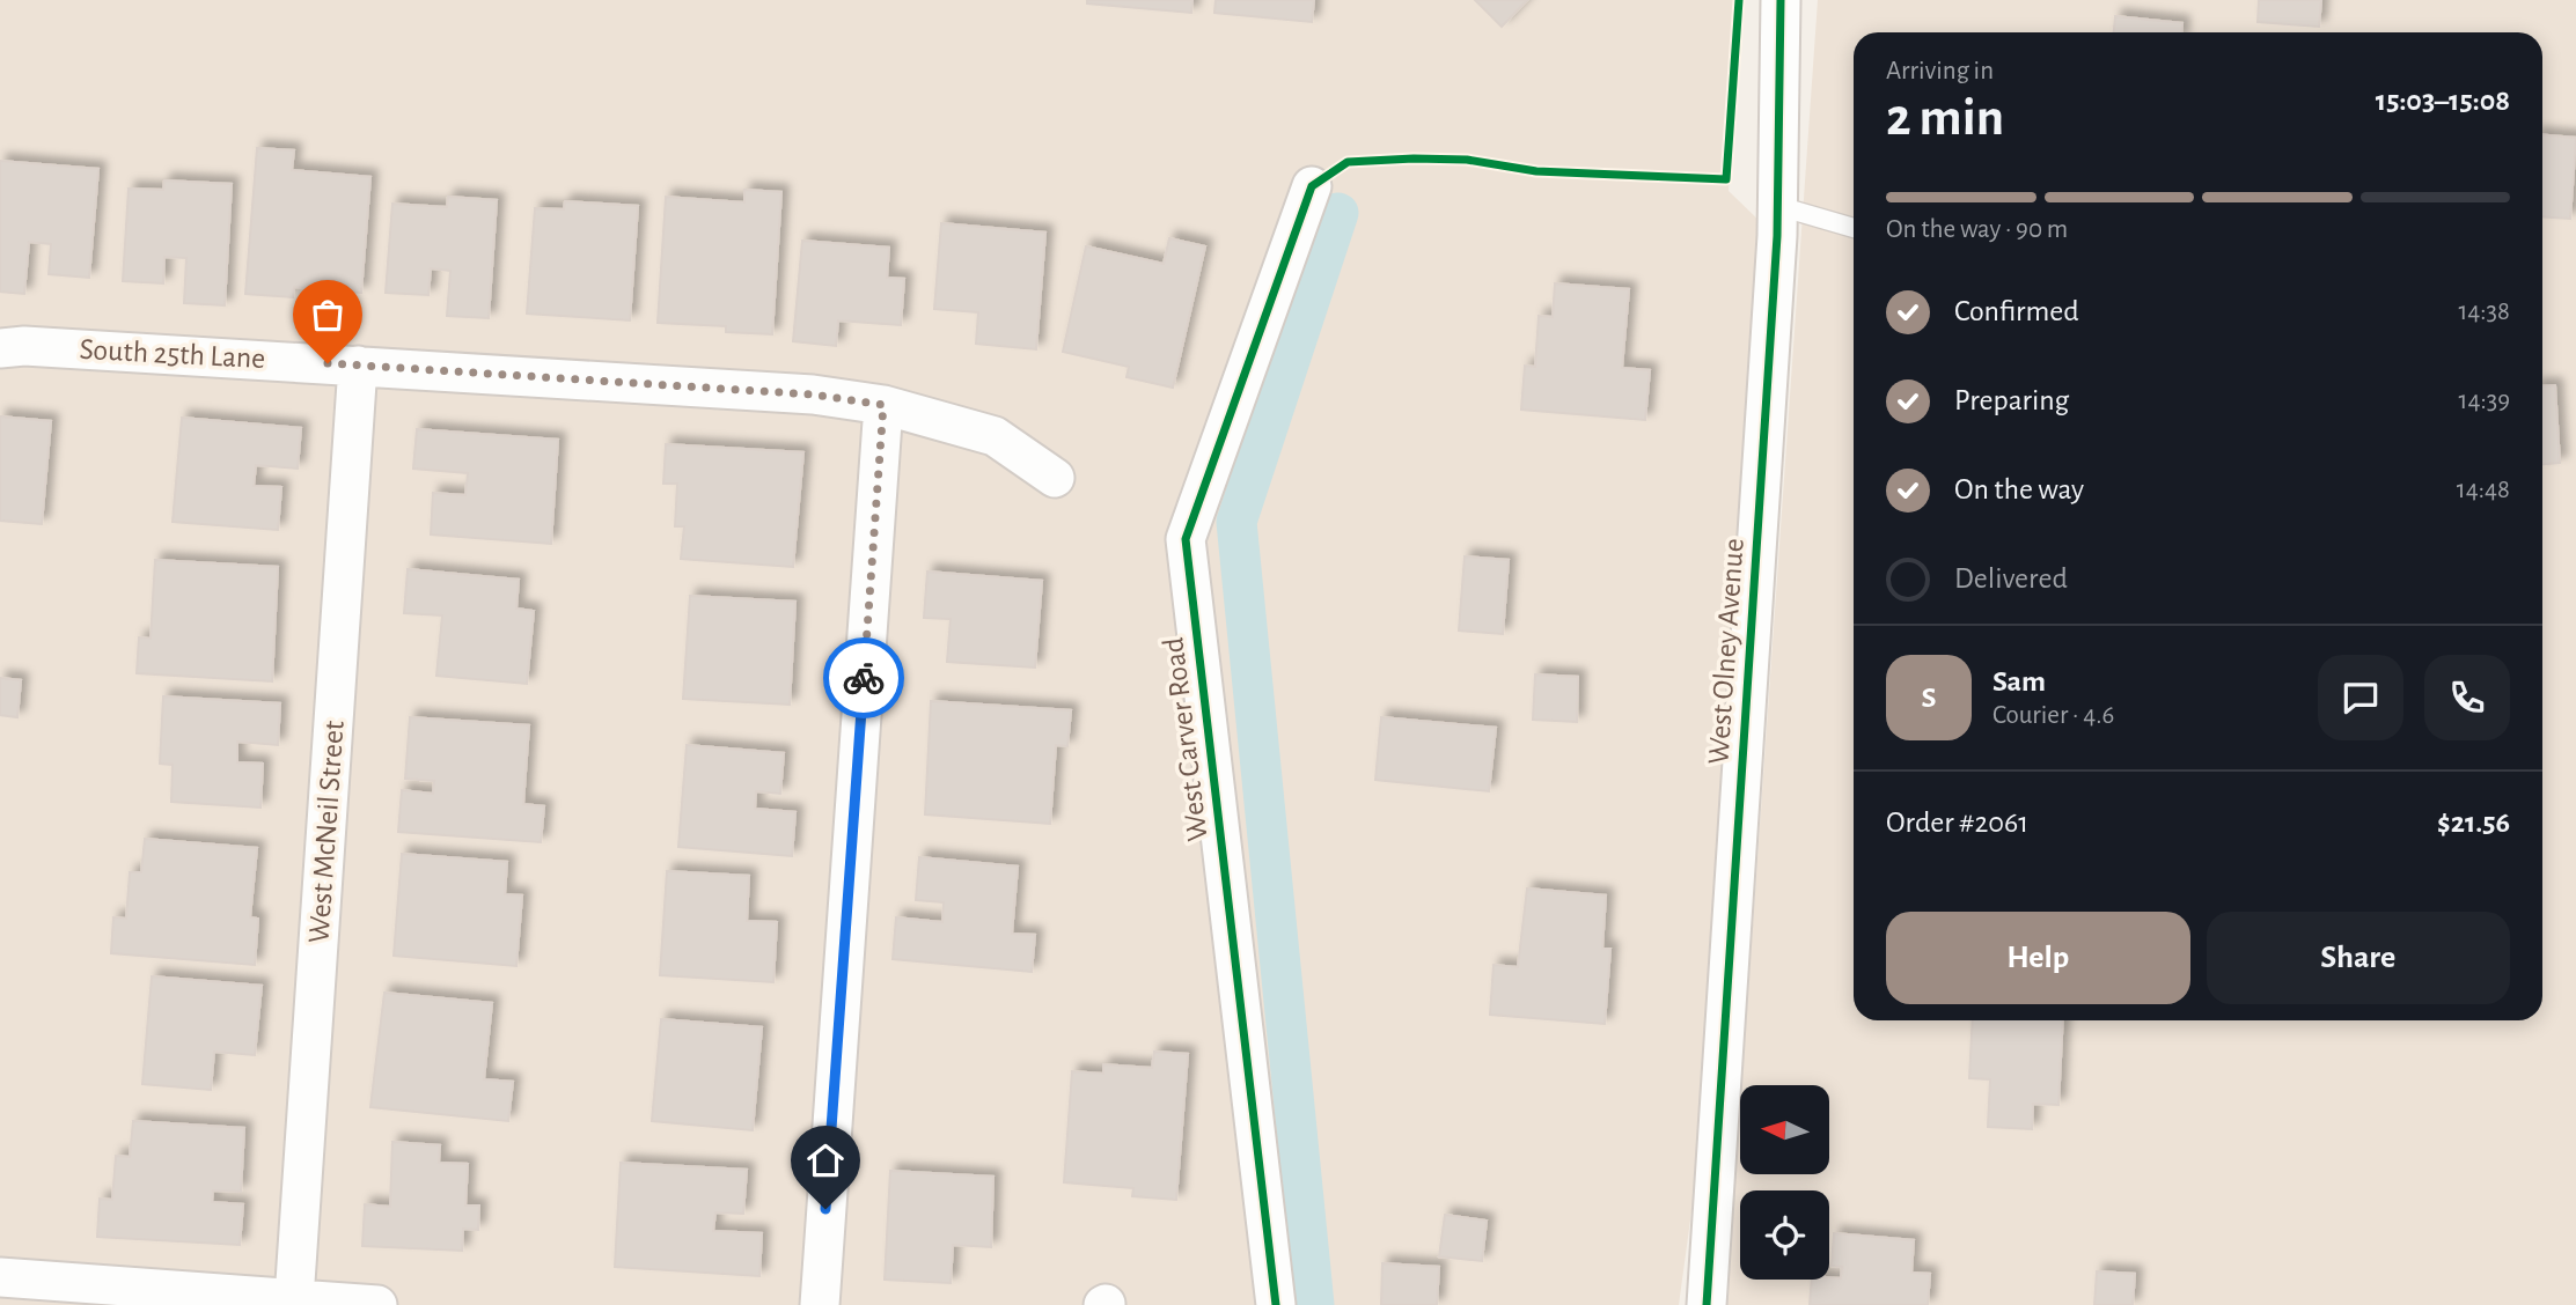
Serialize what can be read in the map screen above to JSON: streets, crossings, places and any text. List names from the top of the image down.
{
  "streets": {
    "street": [
      "South 25th Lane",
      "West Olney Avenue",
      "West Carver Road",
      "West McNeil Street"
    ]
  },
  "crossings": [
    ["South 25th Lane", "West McNeil Street"]
  ],
  "north": "left",
  "page": {
    "heading": ["2 min", "Arriving in", "15:03–15:08"],
    "panel": [
      "Sam",
      "Courier · 4.6",
      "Order #2061",
      "$21.56"
    ],
    "bar": "On the way · 90 m",
    "list": [
      ["Confirmed", "14:38"],
      ["Preparing", "14:39"],
      ["On the way", "14:48"],
      "Delivered"
    ],
    "round": "S",
    "buttons": ["Help", "Share"]
  }
}
